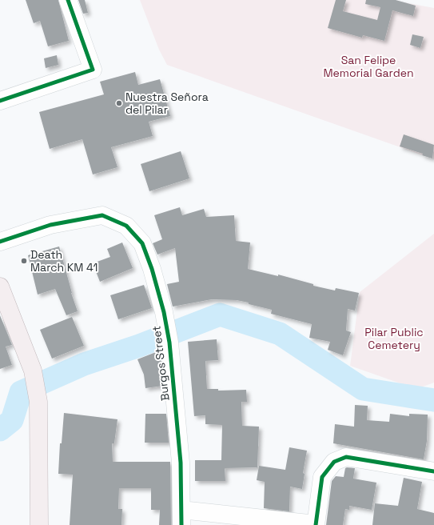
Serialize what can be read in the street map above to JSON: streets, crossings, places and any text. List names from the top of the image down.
{
  "streets": {
    "street": ["Burgos Street"]
  },
  "parks": ["San Felipe Memorial Garden", "Pilar Public Cemetery"],
  "places": ["Nuestra Señora del Pilar", "Death March KM 41"]
}
